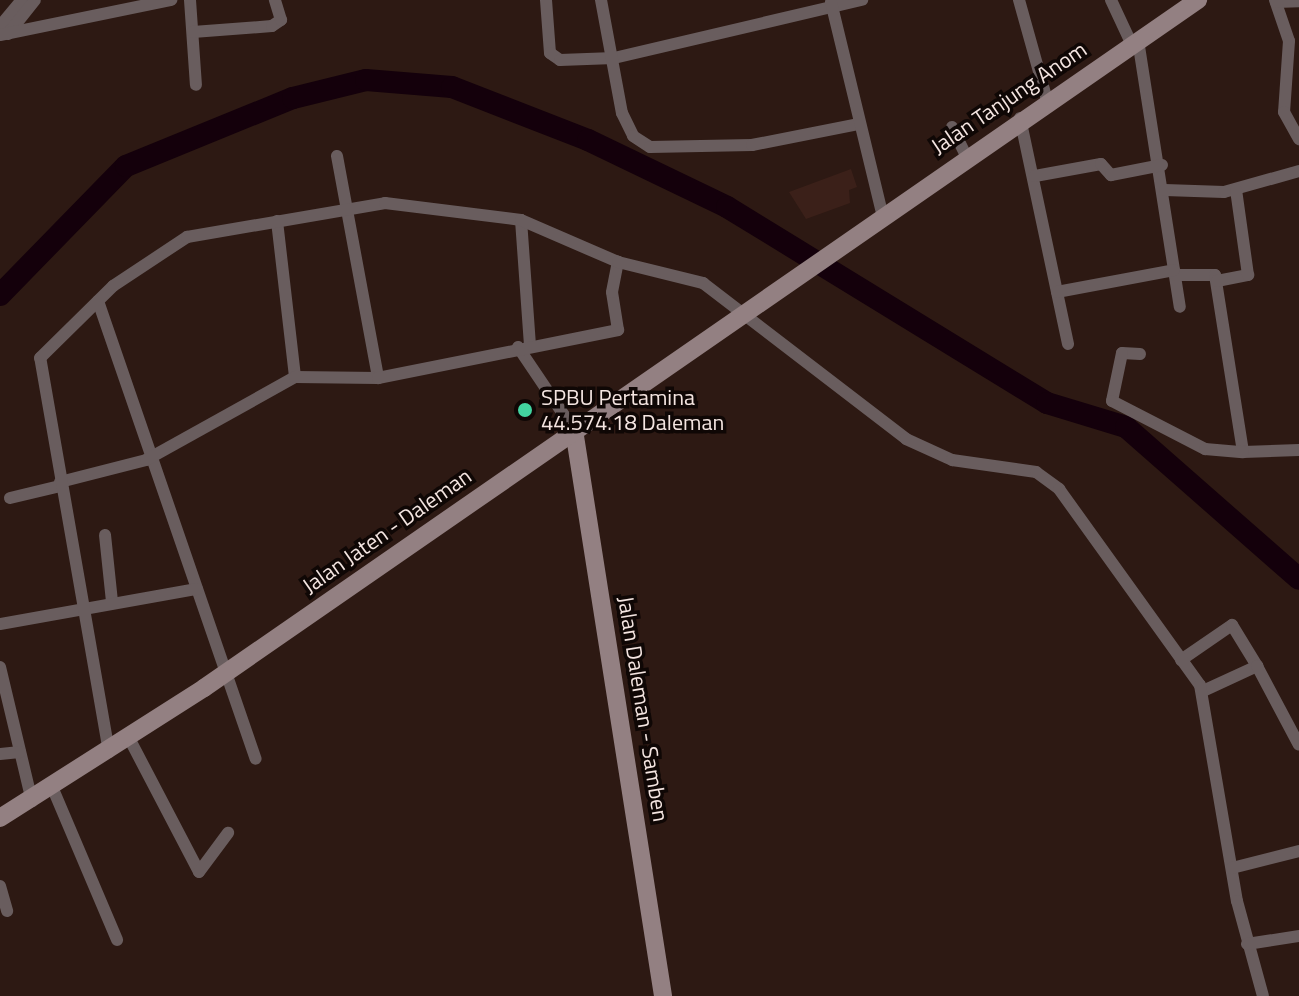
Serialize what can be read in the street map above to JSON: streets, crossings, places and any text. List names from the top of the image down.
{
  "streets": {
    "main road": ["Jalan Tanjung Anom", "Jalan Jaten - Daleman", "Jalan Daleman - Samben"]
  },
  "crossings": [
    ["Jalan Tanjung Anom", "Jalan Jaten - Daleman"],
    ["Jalan Jaten - Daleman", "Jalan Daleman - Samben"]
  ],
  "places": ["SPBU Pertamina 44.574.18 Daleman"]
}
